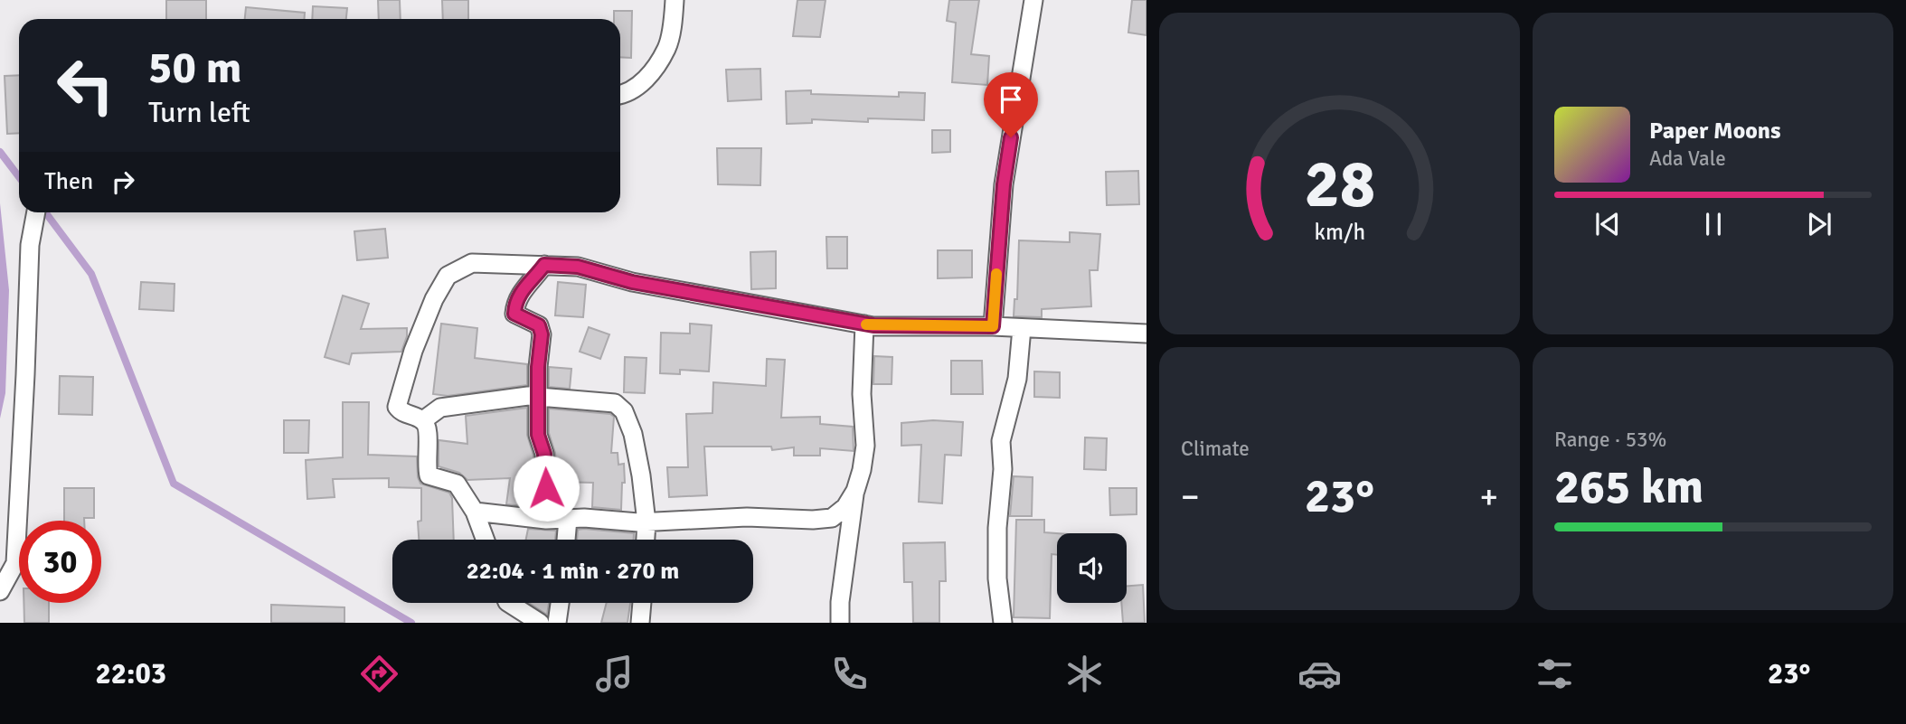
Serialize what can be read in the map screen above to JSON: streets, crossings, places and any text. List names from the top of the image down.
{
  "page": {
    "turn": ["50 m", "Turn left"],
    "song": ["Paper Moons", "Ada Vale"],
    "then": "Then",
    "tile": [
      "Climate",
      ["Range · 53%", "265 km"]
    ],
    "heat": ["−", "23°", "+"],
    "limit": "30",
    "trip": "22:04 · 1 min · 270 m",
    "tabs": ["22:03", "23°"],
    "gauge": ["28", "km/h"]
  }
}
